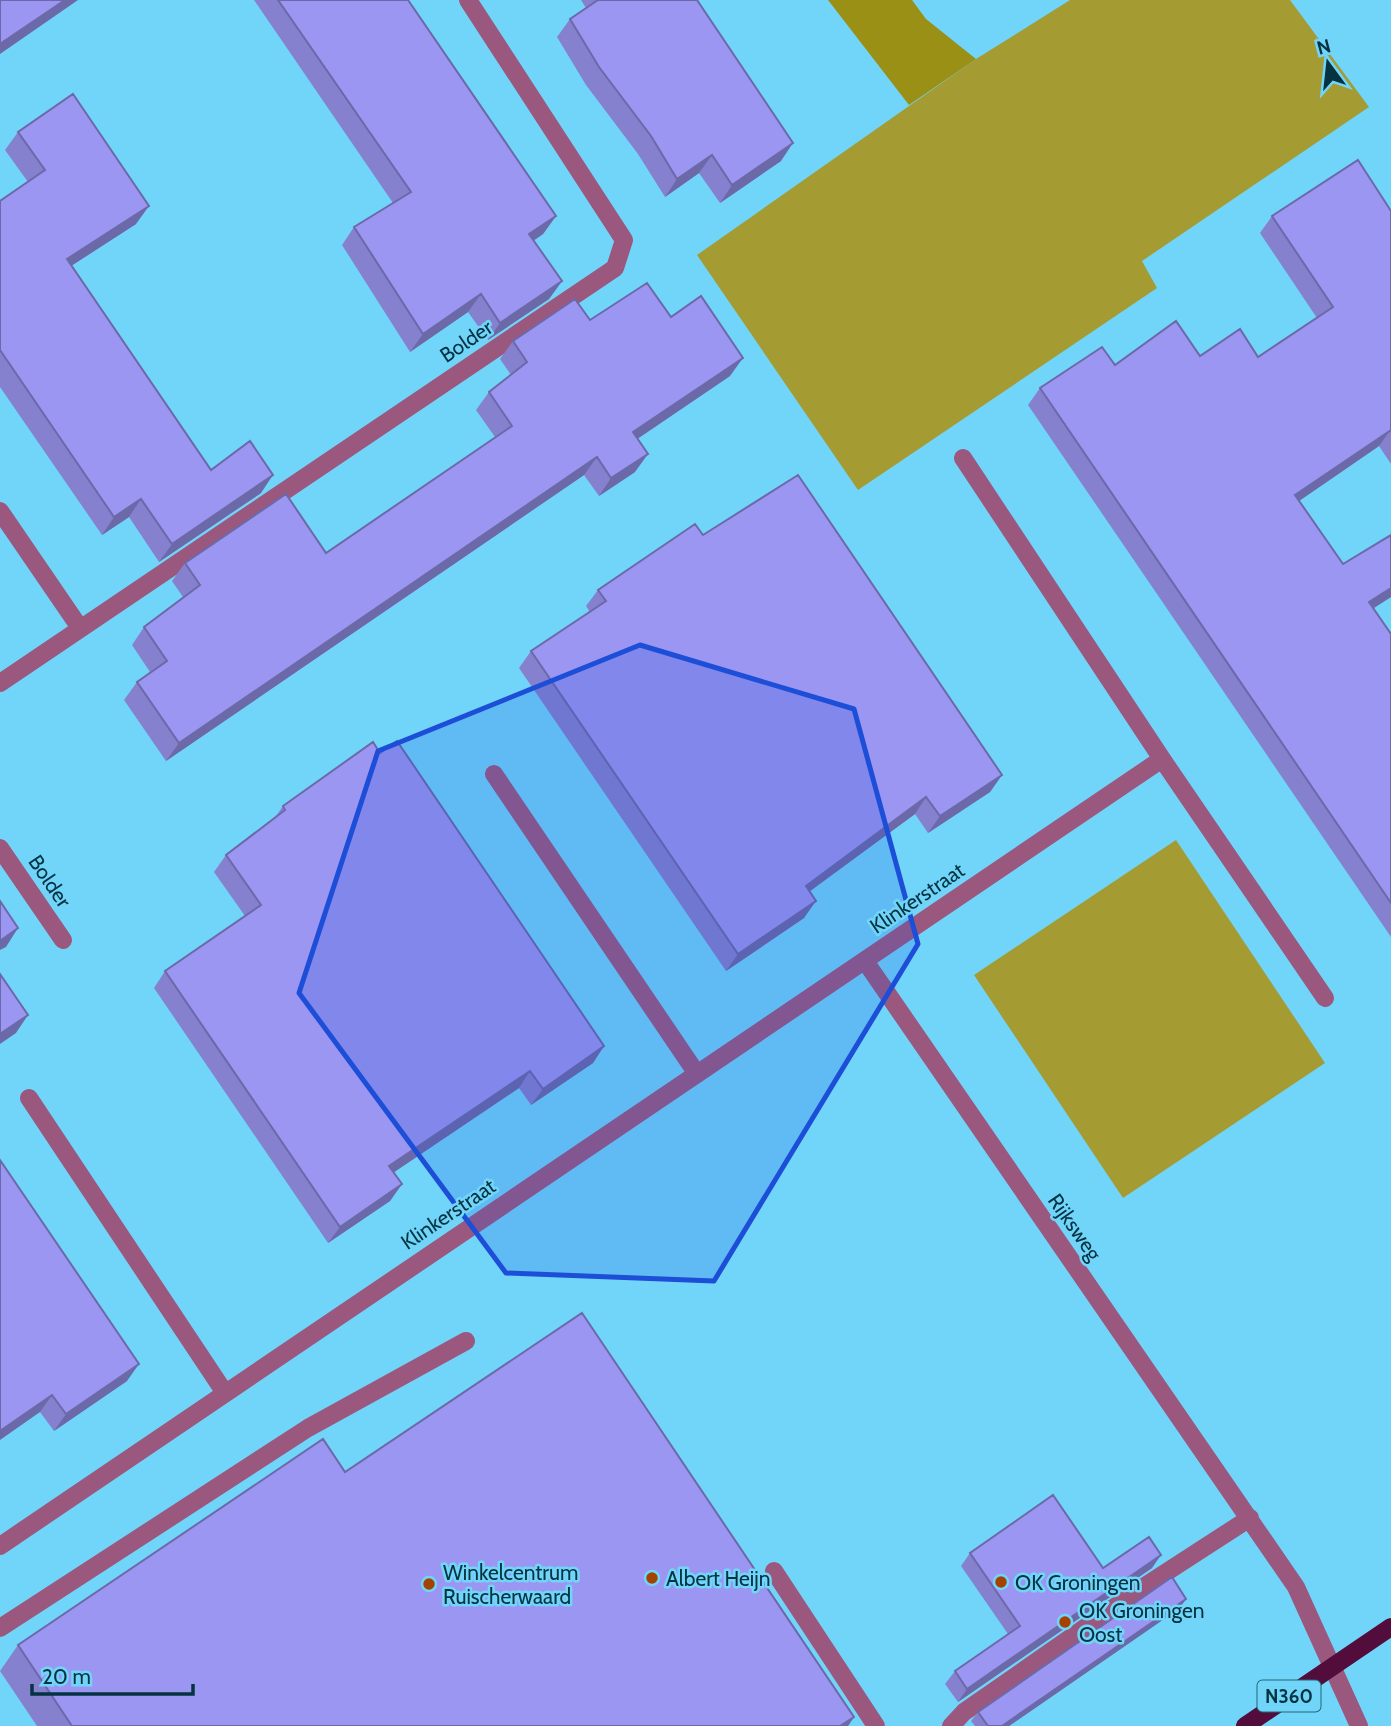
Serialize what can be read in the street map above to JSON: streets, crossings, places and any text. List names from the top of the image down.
{
  "streets": {
    "main road": ["N360"],
    "street": ["Bolder", "Klinkerstraat", "Rijksweg"]
  },
  "crossings": [
    ["Klinkerstraat", "Rijksweg"],
    ["Rijksweg", "N360"]
  ],
  "places": [
    "Albert Heijn",
    "OK Groningen",
    "Winkelcentrum Ruischerwaard",
    "OK Groningen Oost"
  ],
  "scale_bar": "20 m",
  "north": "top"
}
